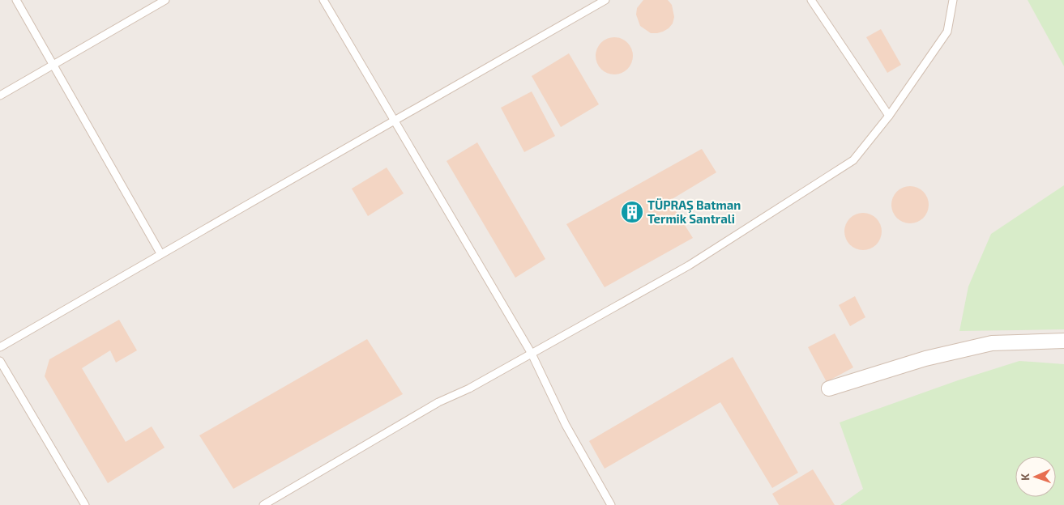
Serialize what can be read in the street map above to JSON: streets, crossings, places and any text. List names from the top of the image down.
{
  "places": {
    "building": ["TÜPRAŞ Batman Termik Santrali"]
  },
  "north": "left"
}
